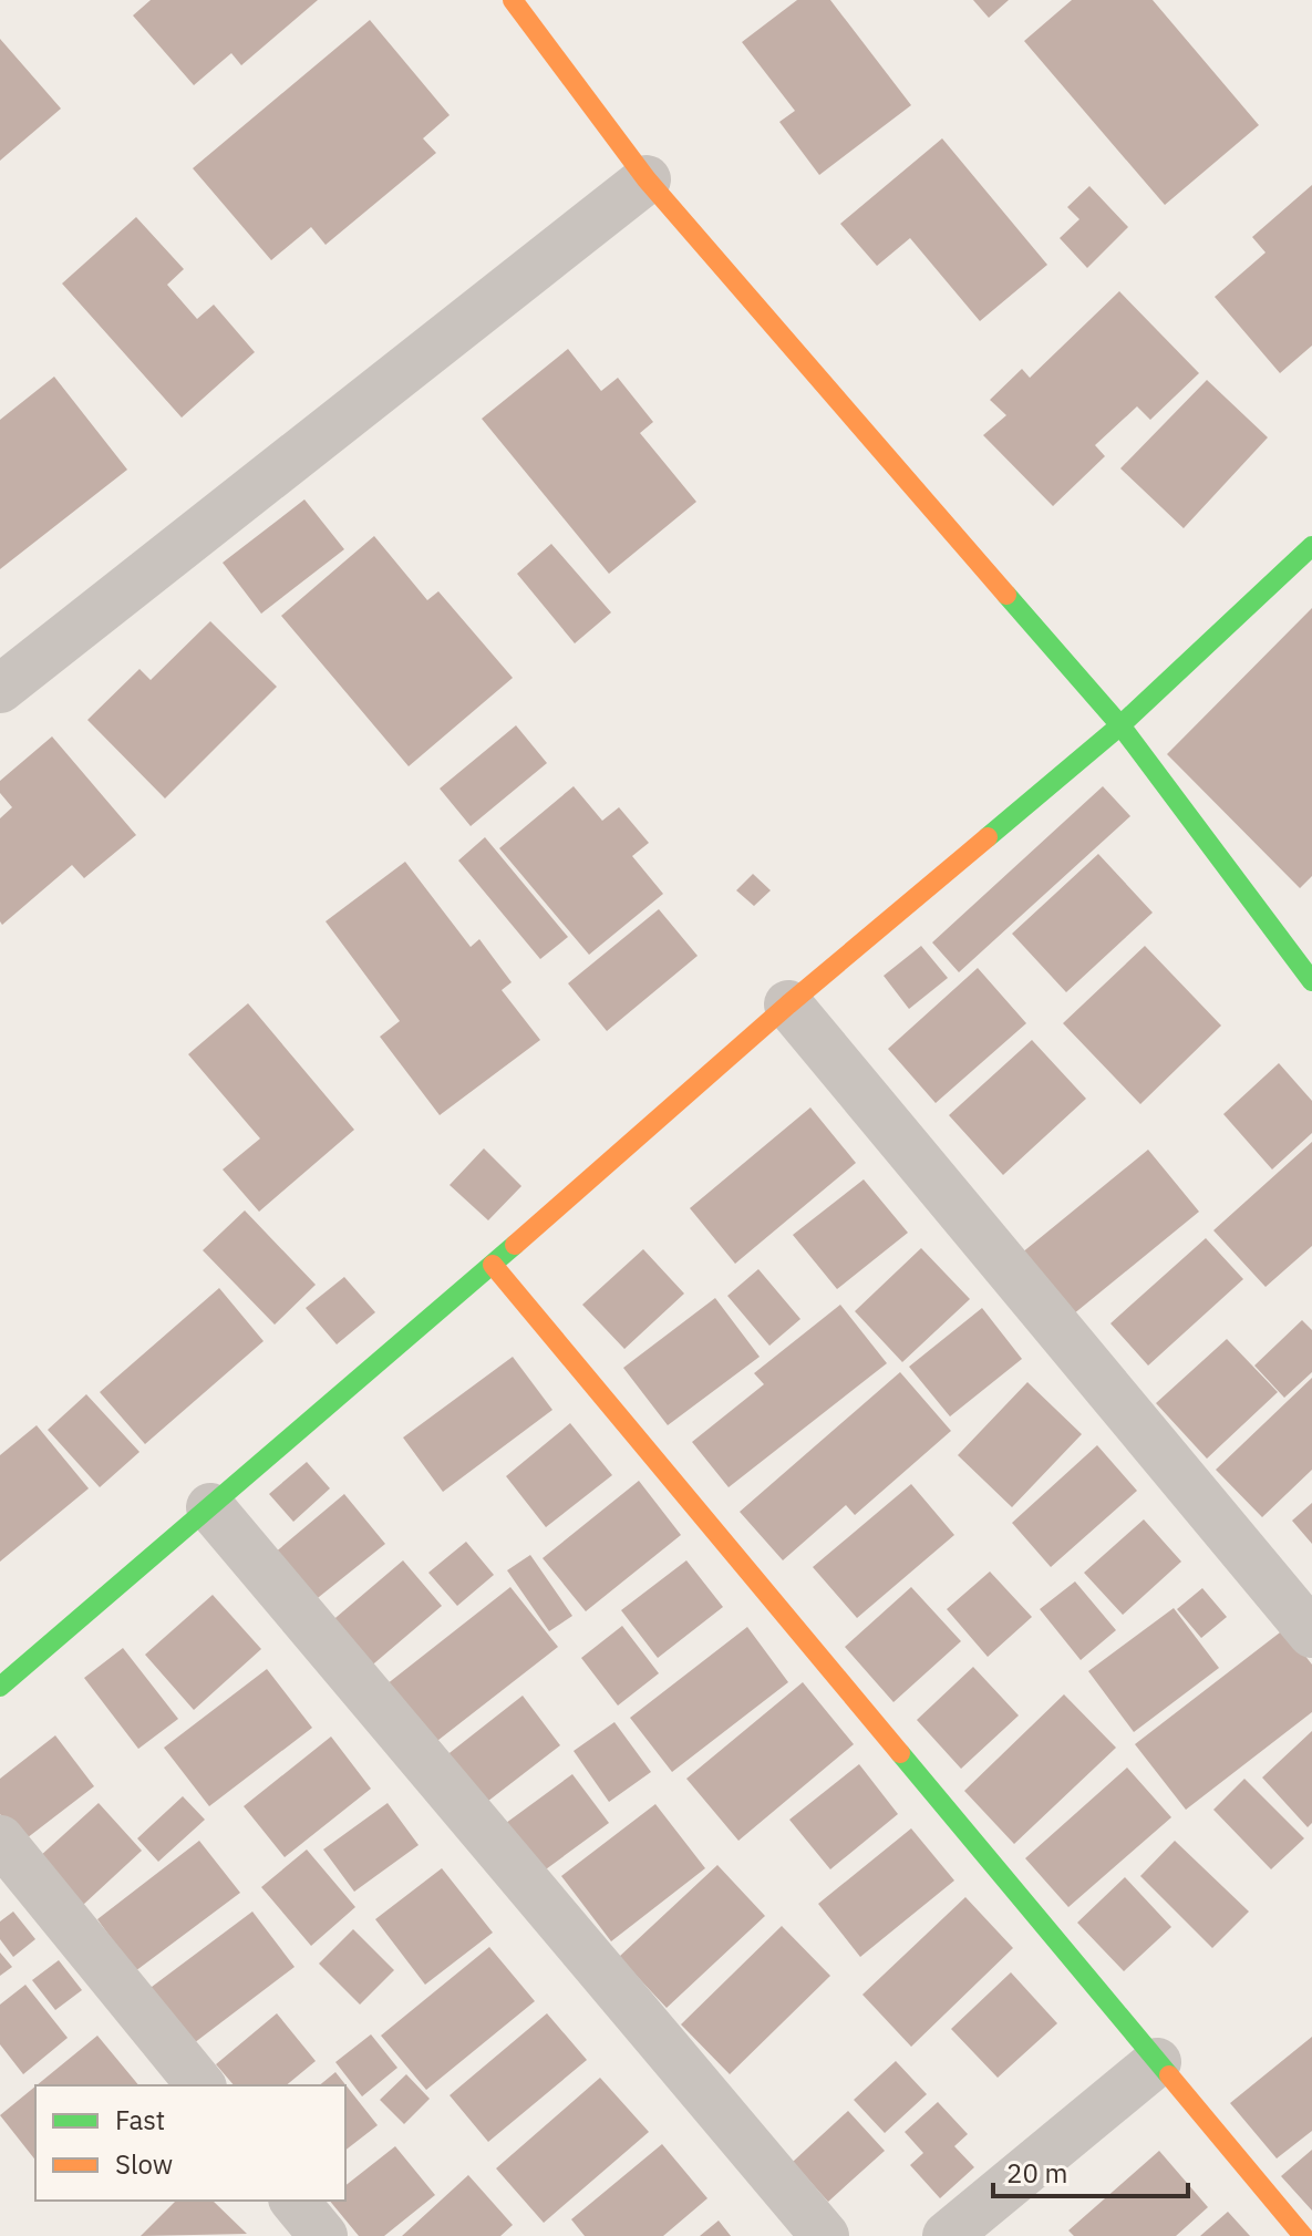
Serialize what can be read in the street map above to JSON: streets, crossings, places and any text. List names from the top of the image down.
{
  "legend": ["Fast", "Slow"],
  "scale_bar": "20 m"
}
